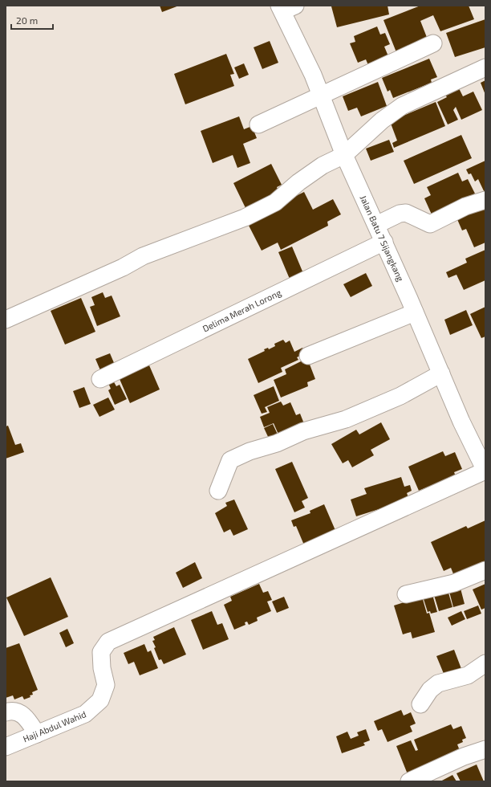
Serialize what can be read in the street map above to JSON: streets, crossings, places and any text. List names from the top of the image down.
{
  "streets": {
    "street": ["Jalan Batu 7 Sijangkang", "Delima Merah Lorong", "Haji Abdul Wahid"]
  },
  "crossings": [
    ["Jalan Batu 7 Sijangkang", "Delima Merah Lorong"],
    ["Jalan Batu 7 Sijangkang", "Haji Abdul Wahid"]
  ],
  "scale_bar": "20 m"
}
